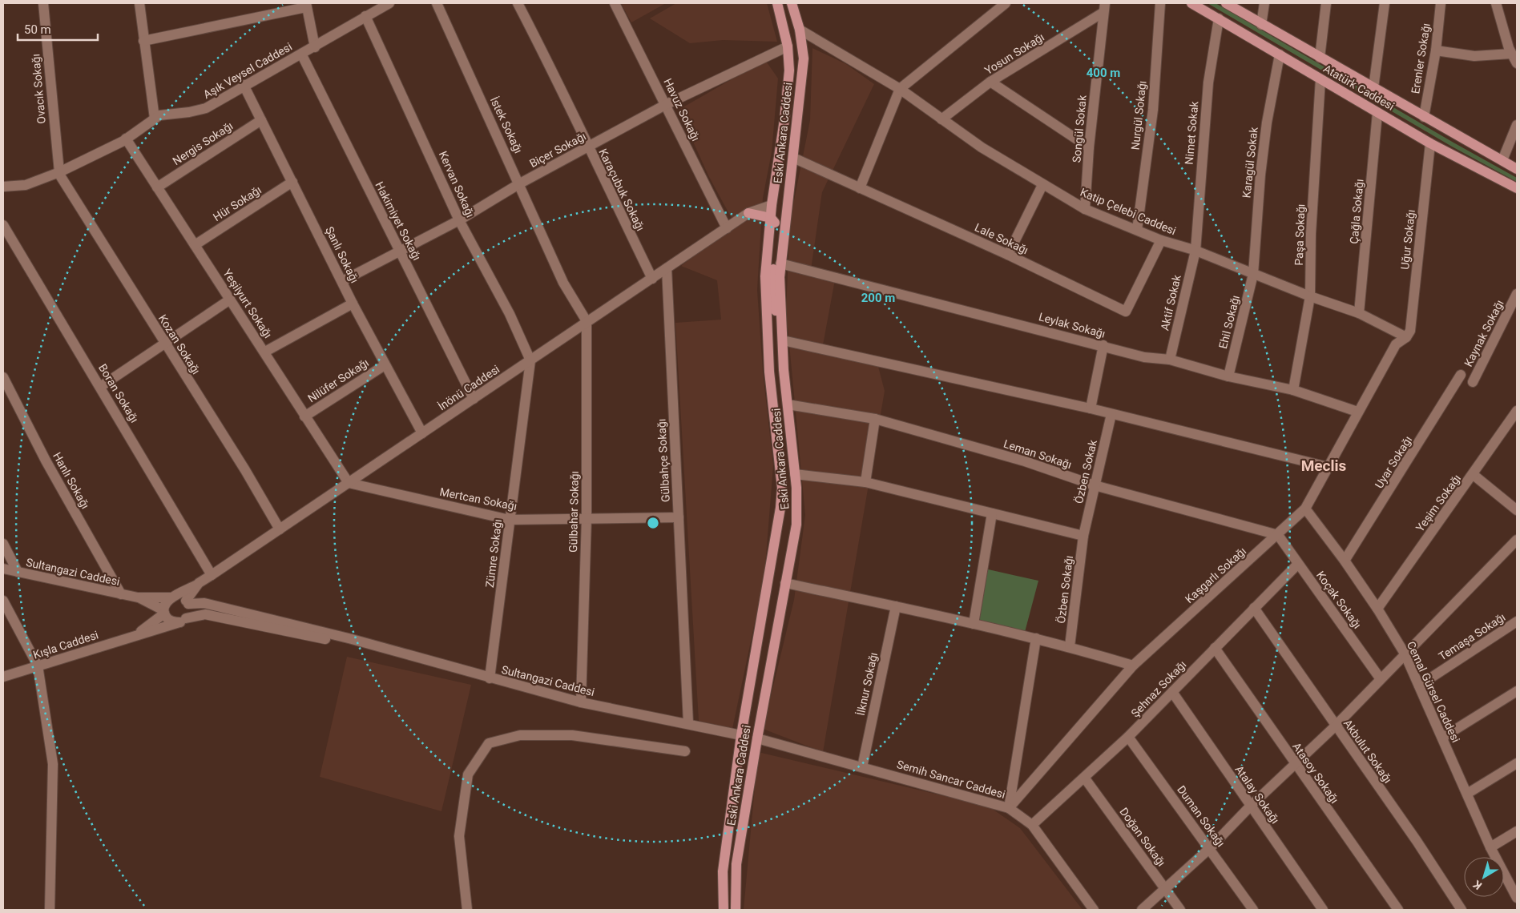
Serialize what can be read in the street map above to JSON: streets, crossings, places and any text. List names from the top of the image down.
{
  "streets": {
    "main road": ["Atatürk Caddesi", "Eski Ankara Caddesi"],
    "street": [
      "Yosun Sokağı",
      "Erenler Sokağı",
      "Aşık Veysel Caddesi",
      "Ovacık Sokağı",
      "Havuz Sokağı",
      "Nurgül Sokağı",
      "İstek Sokağı",
      "Songül Sokak",
      "Nimet Sokak",
      "Nergis Sokağı",
      "Biçer Sokağı",
      "Karagül Sokak",
      "Kervan Sokağı",
      "Karaçubuk Sokağı",
      "Hür Sokağı",
      "Katip Çelebi Caddesi",
      "Çağla Sokağı",
      "Hakimiyet Sokağı",
      "Paşa Sokağı",
      "Lale Sokağı",
      "Uğur Sokağı",
      "Şanlı Sokağı",
      "Aktif Sokak",
      "Yeşilyurt Sokağı",
      "Ehil Sokağı",
      "Leylak Sokağı",
      "Kaynak Sokağı",
      "Kozan Sokağı",
      "Nilüfer Sokağı",
      "İnönü Caddesi",
      "Boran Sokağı",
      "Leman Sokağı",
      "Gülbahçe Sokağı",
      "Uyar Sokağı",
      "Özben Sokak",
      "Hanlı Sokağı",
      "Mertcan Sokağı",
      "Yeşim Sokağı",
      "Gülbahar Sokağı",
      "Zümre Sokağı",
      "Sultangazi Caddesi",
      "Kaşgarlı Sokağı",
      "Özben Sokağı",
      "Koçak Sokağı",
      "Temaşa Sokağı",
      "Kışla Caddesi",
      "İlknur Sokağı",
      "Şehnaz Sokağı",
      "Cemal Gürsel Caddesi",
      "Akbulut Sokağı",
      "Atasoy Sokağı",
      "Semih Sancar Caddesi",
      "Atalay Sokağı",
      "Duman Sokağı",
      "Doğan Sokağı"
    ]
  },
  "crossings": [
    ["Yosun Sokağı", "Songül Sokak"],
    ["Yosun Sokağı", "Katip Çelebi Caddesi"],
    ["Erenler Sokağı", "Atatürk Caddesi"],
    ["Aşık Veysel Caddesi", "Ovacık Sokağı"],
    ["Aşık Veysel Caddesi", "Kervan Sokağı"],
    ["Aşık Veysel Caddesi", "Hakimiyet Sokağı"],
    ["Aşık Veysel Caddesi", "Şanlı Sokağı"],
    ["Aşık Veysel Caddesi", "Yeşilyurt Sokağı"],
    ["Aşık Veysel Caddesi", "Kozan Sokağı"],
    ["Atatürk Caddesi", "Nimet Sokak"],
    ["Atatürk Caddesi", "Karagül Sokak"],
    ["Atatürk Caddesi", "Çağla Sokağı"],
    ["Atatürk Caddesi", "Paşa Sokağı"],
    ["Atatürk Caddesi", "Uğur Sokağı"],
    ["Ovacık Sokağı", "Kozan Sokağı"],
    ["Havuz Sokağı", "Biçer Sokağı"],
    ["Havuz Sokağı", "İnönü Caddesi"],
    ["Nurgül Sokağı", "Katip Çelebi Caddesi"],
    ["İstek Sokağı", "Biçer Sokağı"],
    ["İstek Sokağı", "İnönü Caddesi"],
    ["İstek Sokağı", "Gülbahar Sokağı"],
    ["Songül Sokak", "Katip Çelebi Caddesi"],
    ["Eski Ankara Caddesi", "Biçer Sokağı"],
    ["Eski Ankara Caddesi", "Katip Çelebi Caddesi"],
    ["Eski Ankara Caddesi", "Lale Sokağı"],
    ["Eski Ankara Caddesi", "Leylak Sokağı"],
    ["Eski Ankara Caddesi", "İnönü Caddesi"],
    ["Eski Ankara Caddesi", "Leman Sokağı"],
    ["Eski Ankara Caddesi", "Sultangazi Caddesi"],
    ["Eski Ankara Caddesi", "Semih Sancar Caddesi"],
    ["Nimet Sokak", "Katip Çelebi Caddesi"],
    ["Nimet Sokak", "Aktif Sokak"],
    ["Nergis Sokağı", "Şanlı Sokağı"],
    ["Nergis Sokağı", "Yeşilyurt Sokağı"],
    ["Biçer Sokağı", "Kervan Sokağı"],
    ["Biçer Sokağı", "Karaçubuk Sokağı"],
    ["Biçer Sokağı", "Hakimiyet Sokağı"],
    ["Biçer Sokağı", "Şanlı Sokağı"],
    ["Karagül Sokak", "Katip Çelebi Caddesi"],
    ["Karagül Sokak", "Ehil Sokağı"],
    ["Kervan Sokağı", "İnönü Caddesi"],
    ["Kervan Sokağı", "Zümre Sokağı"],
    ["Karaçubuk Sokağı", "İnönü Caddesi"],
    ["Hür Sokağı", "Şanlı Sokağı"],
    ["Hür Sokağı", "Yeşilyurt Sokağı"],
    ["Katip Çelebi Caddesi", "Çağla Sokağı"],
    ["Katip Çelebi Caddesi", "Paşa Sokağı"],
    ["Katip Çelebi Caddesi", "Lale Sokağı"],
    ["Katip Çelebi Caddesi", "Uğur Sokağı"],
    ["Katip Çelebi Caddesi", "Aktif Sokak"],
    ["Katip Çelebi Caddesi", "Ehil Sokağı"],
    ["Katip Çelebi Caddesi", "Kaşgarlı Sokağı"],
    ["Hakimiyet Sokağı", "İnönü Caddesi"],
    ["Paşa Sokağı", "Leylak Sokağı"],
    ["Uğur Sokağı", "Kaşgarlı Sokağı"],
    ["Şanlı Sokağı", "Nilüfer Sokağı"],
    ["Şanlı Sokağı", "İnönü Caddesi"],
    ["Aktif Sokak", "Leylak Sokağı"],
    ["Yeşilyurt Sokağı", "Nilüfer Sokağı"],
    ["Yeşilyurt Sokağı", "İnönü Caddesi"],
    ["Yeşilyurt Sokağı", "Mertcan Sokağı"],
    ["Ehil Sokağı", "Leylak Sokağı"],
    ["Leylak Sokağı", "Kaşgarlı Sokağı"],
    ["Kozan Sokağı", "İnönü Caddesi"],
    ["İnönü Caddesi", "Boran Sokağı"],
    ["İnönü Caddesi", "Gülbahçe Sokağı"],
    ["İnönü Caddesi", "Mertcan Sokağı"],
    ["İnönü Caddesi", "Gülbahar Sokağı"],
    ["İnönü Caddesi", "Zümre Sokağı"],
    ["İnönü Caddesi", "Sultangazi Caddesi"],
    ["İnönü Caddesi", "Kışla Caddesi"],
    ["Leman Sokağı", "Özben Sokak"],
    ["Leman Sokağı", "Kaşgarlı Sokağı"],
    ["Leman Sokağı", "Koçak Sokağı"],
    ["Gülbahçe Sokağı", "Mertcan Sokağı"],
    ["Gülbahçe Sokağı", "Sultangazi Caddesi"],
    ["Uyar Sokağı", "Cemal Gürsel Caddesi"],
    ["Özben Sokak", "Özben Sokağı"],
    ["Hanlı Sokağı", "Sultangazi Caddesi"],
    ["Mertcan Sokağı", "Gülbahar Sokağı"],
    ["Mertcan Sokağı", "Zümre Sokağı"],
    ["Yeşim Sokağı", "Cemal Gürsel Caddesi"],
    ["Gülbahar Sokağı", "Sultangazi Caddesi"],
    ["Zümre Sokağı", "Sultangazi Caddesi"],
    ["Sultangazi Caddesi", "Kışla Caddesi"],
    ["Kaşgarlı Sokağı", "Koçak Sokağı"],
    ["Kaşgarlı Sokağı", "Cemal Gürsel Caddesi"],
    ["Kaşgarlı Sokağı", "Semih Sancar Caddesi"],
    ["Koçak Sokağı", "Şehnaz Sokağı"],
    ["Temaşa Sokağı", "Cemal Gürsel Caddesi"],
    ["İlknur Sokağı", "Semih Sancar Caddesi"],
    ["Şehnaz Sokağı", "Akbulut Sokağı"],
    ["Şehnaz Sokağı", "Atasoy Sokağı"],
    ["Şehnaz Sokağı", "Semih Sancar Caddesi"],
    ["Şehnaz Sokağı", "Atalay Sokağı"],
    ["Şehnaz Sokağı", "Duman Sokağı"],
    ["Şehnaz Sokağı", "Doğan Sokağı"]
  ],
  "districts": ["Meclis"],
  "scale_bar": "50 m",
  "north": "bottom left",
  "rings": ["400 m", "200 m"]
}
